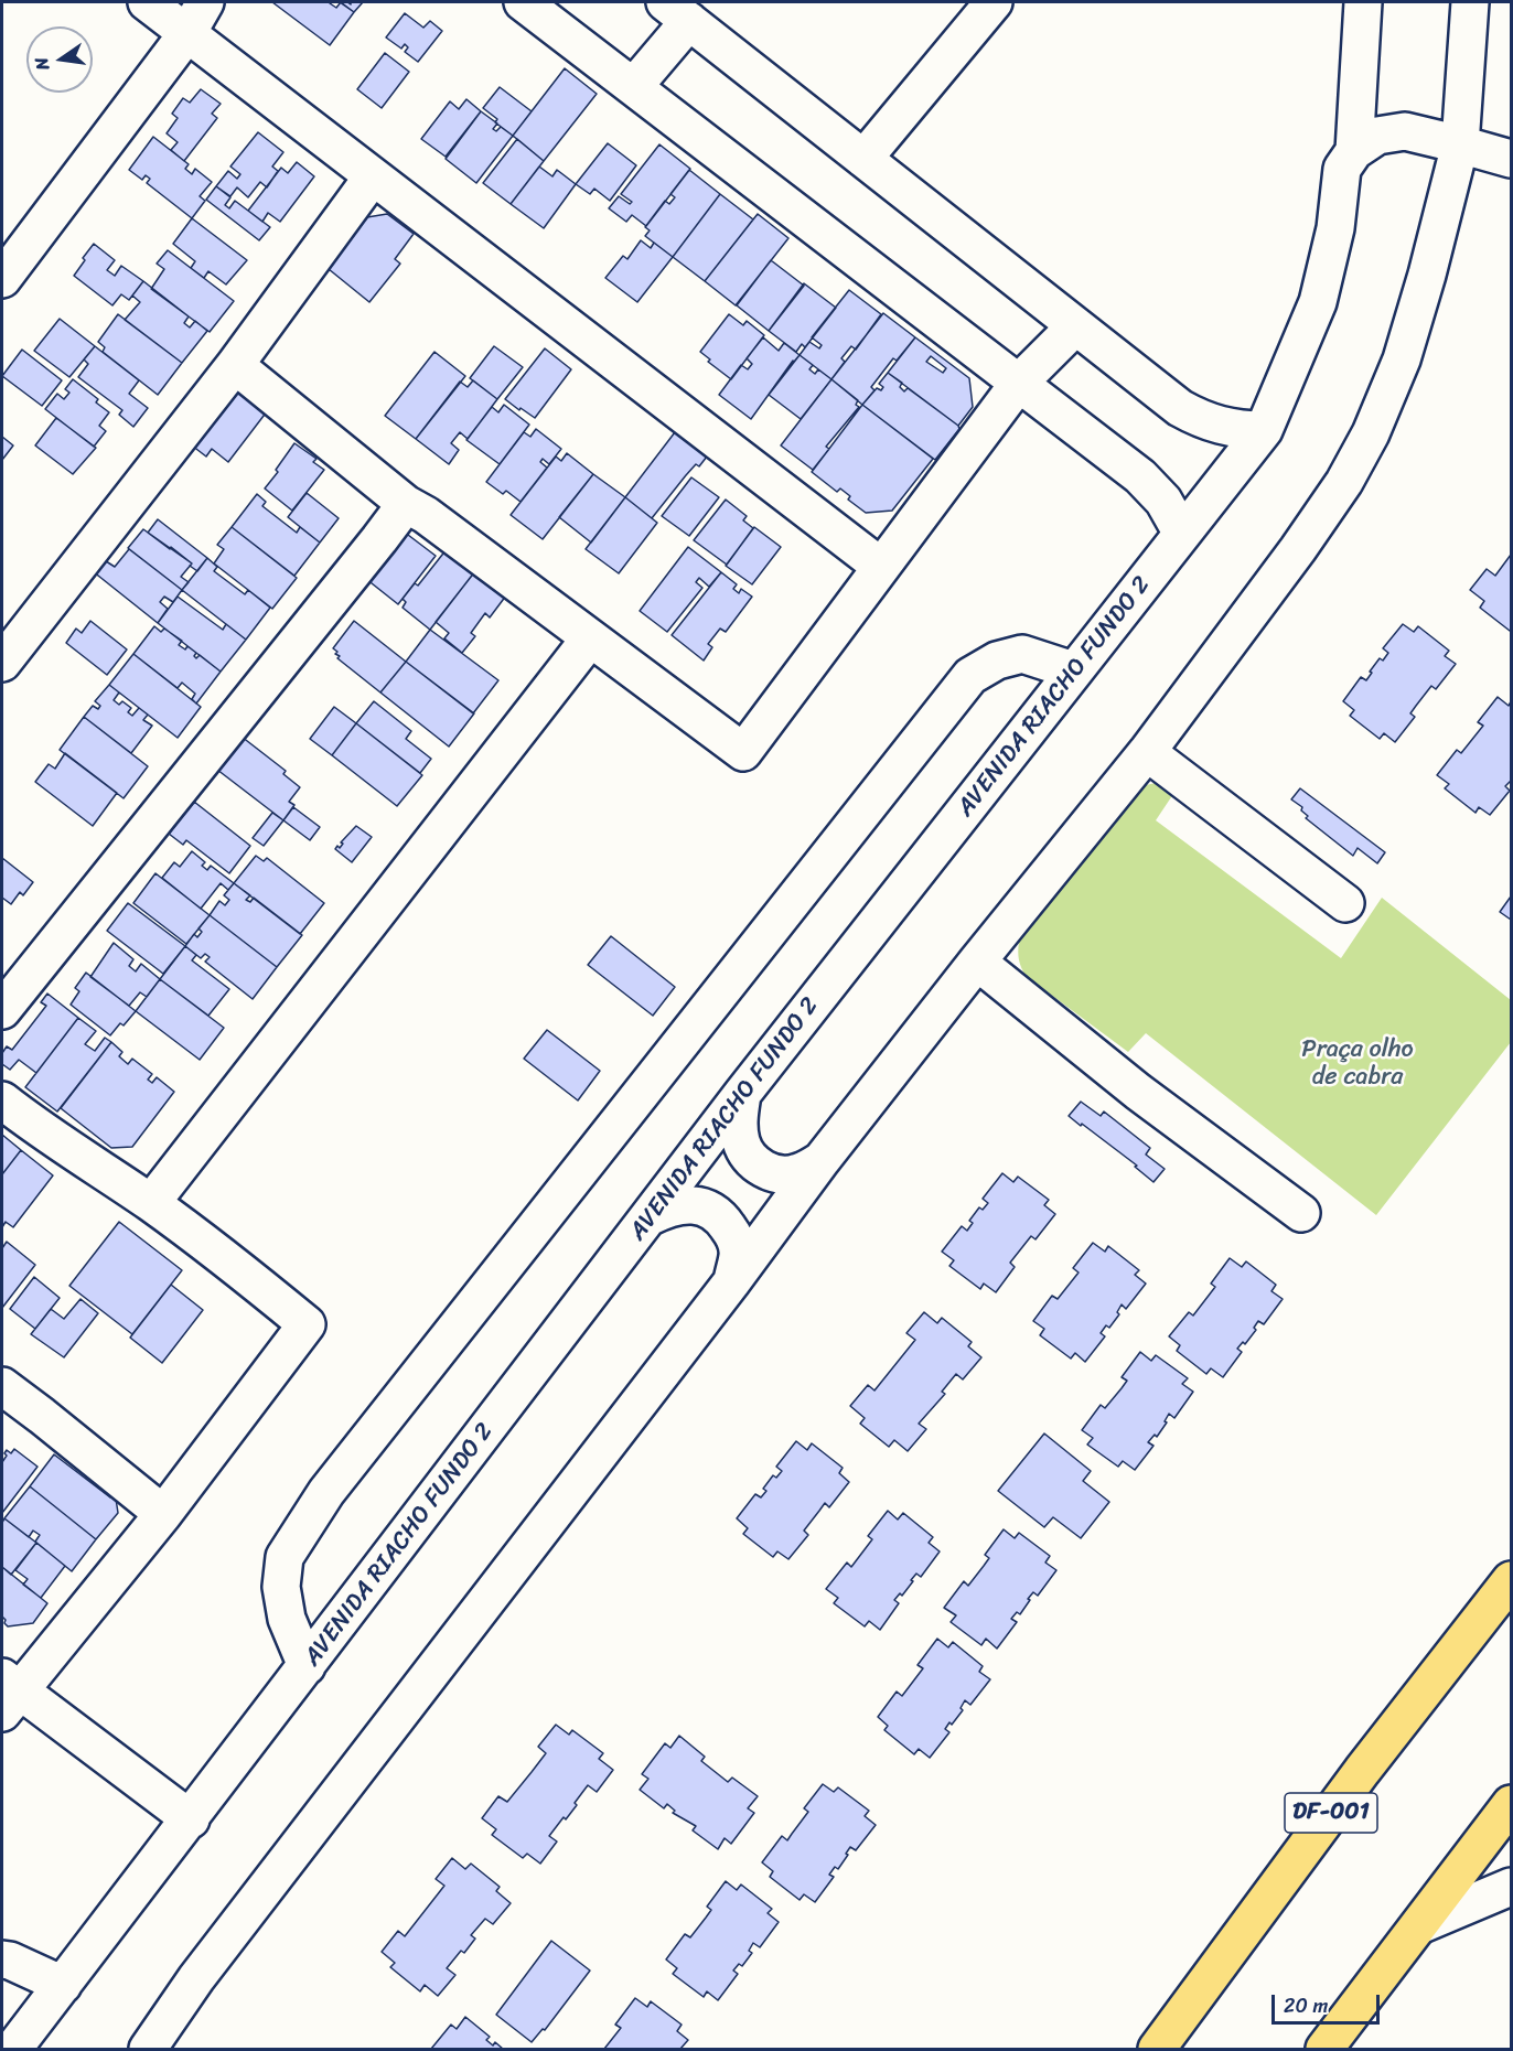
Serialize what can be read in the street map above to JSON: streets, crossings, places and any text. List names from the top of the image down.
{
  "streets": {
    "highway": ["DF-001"],
    "street": ["AVENIDA RIACHO FUNDO 2"]
  },
  "parks": ["Praça olho de cabra"],
  "scale_bar": "20 m",
  "north": "left"
}
